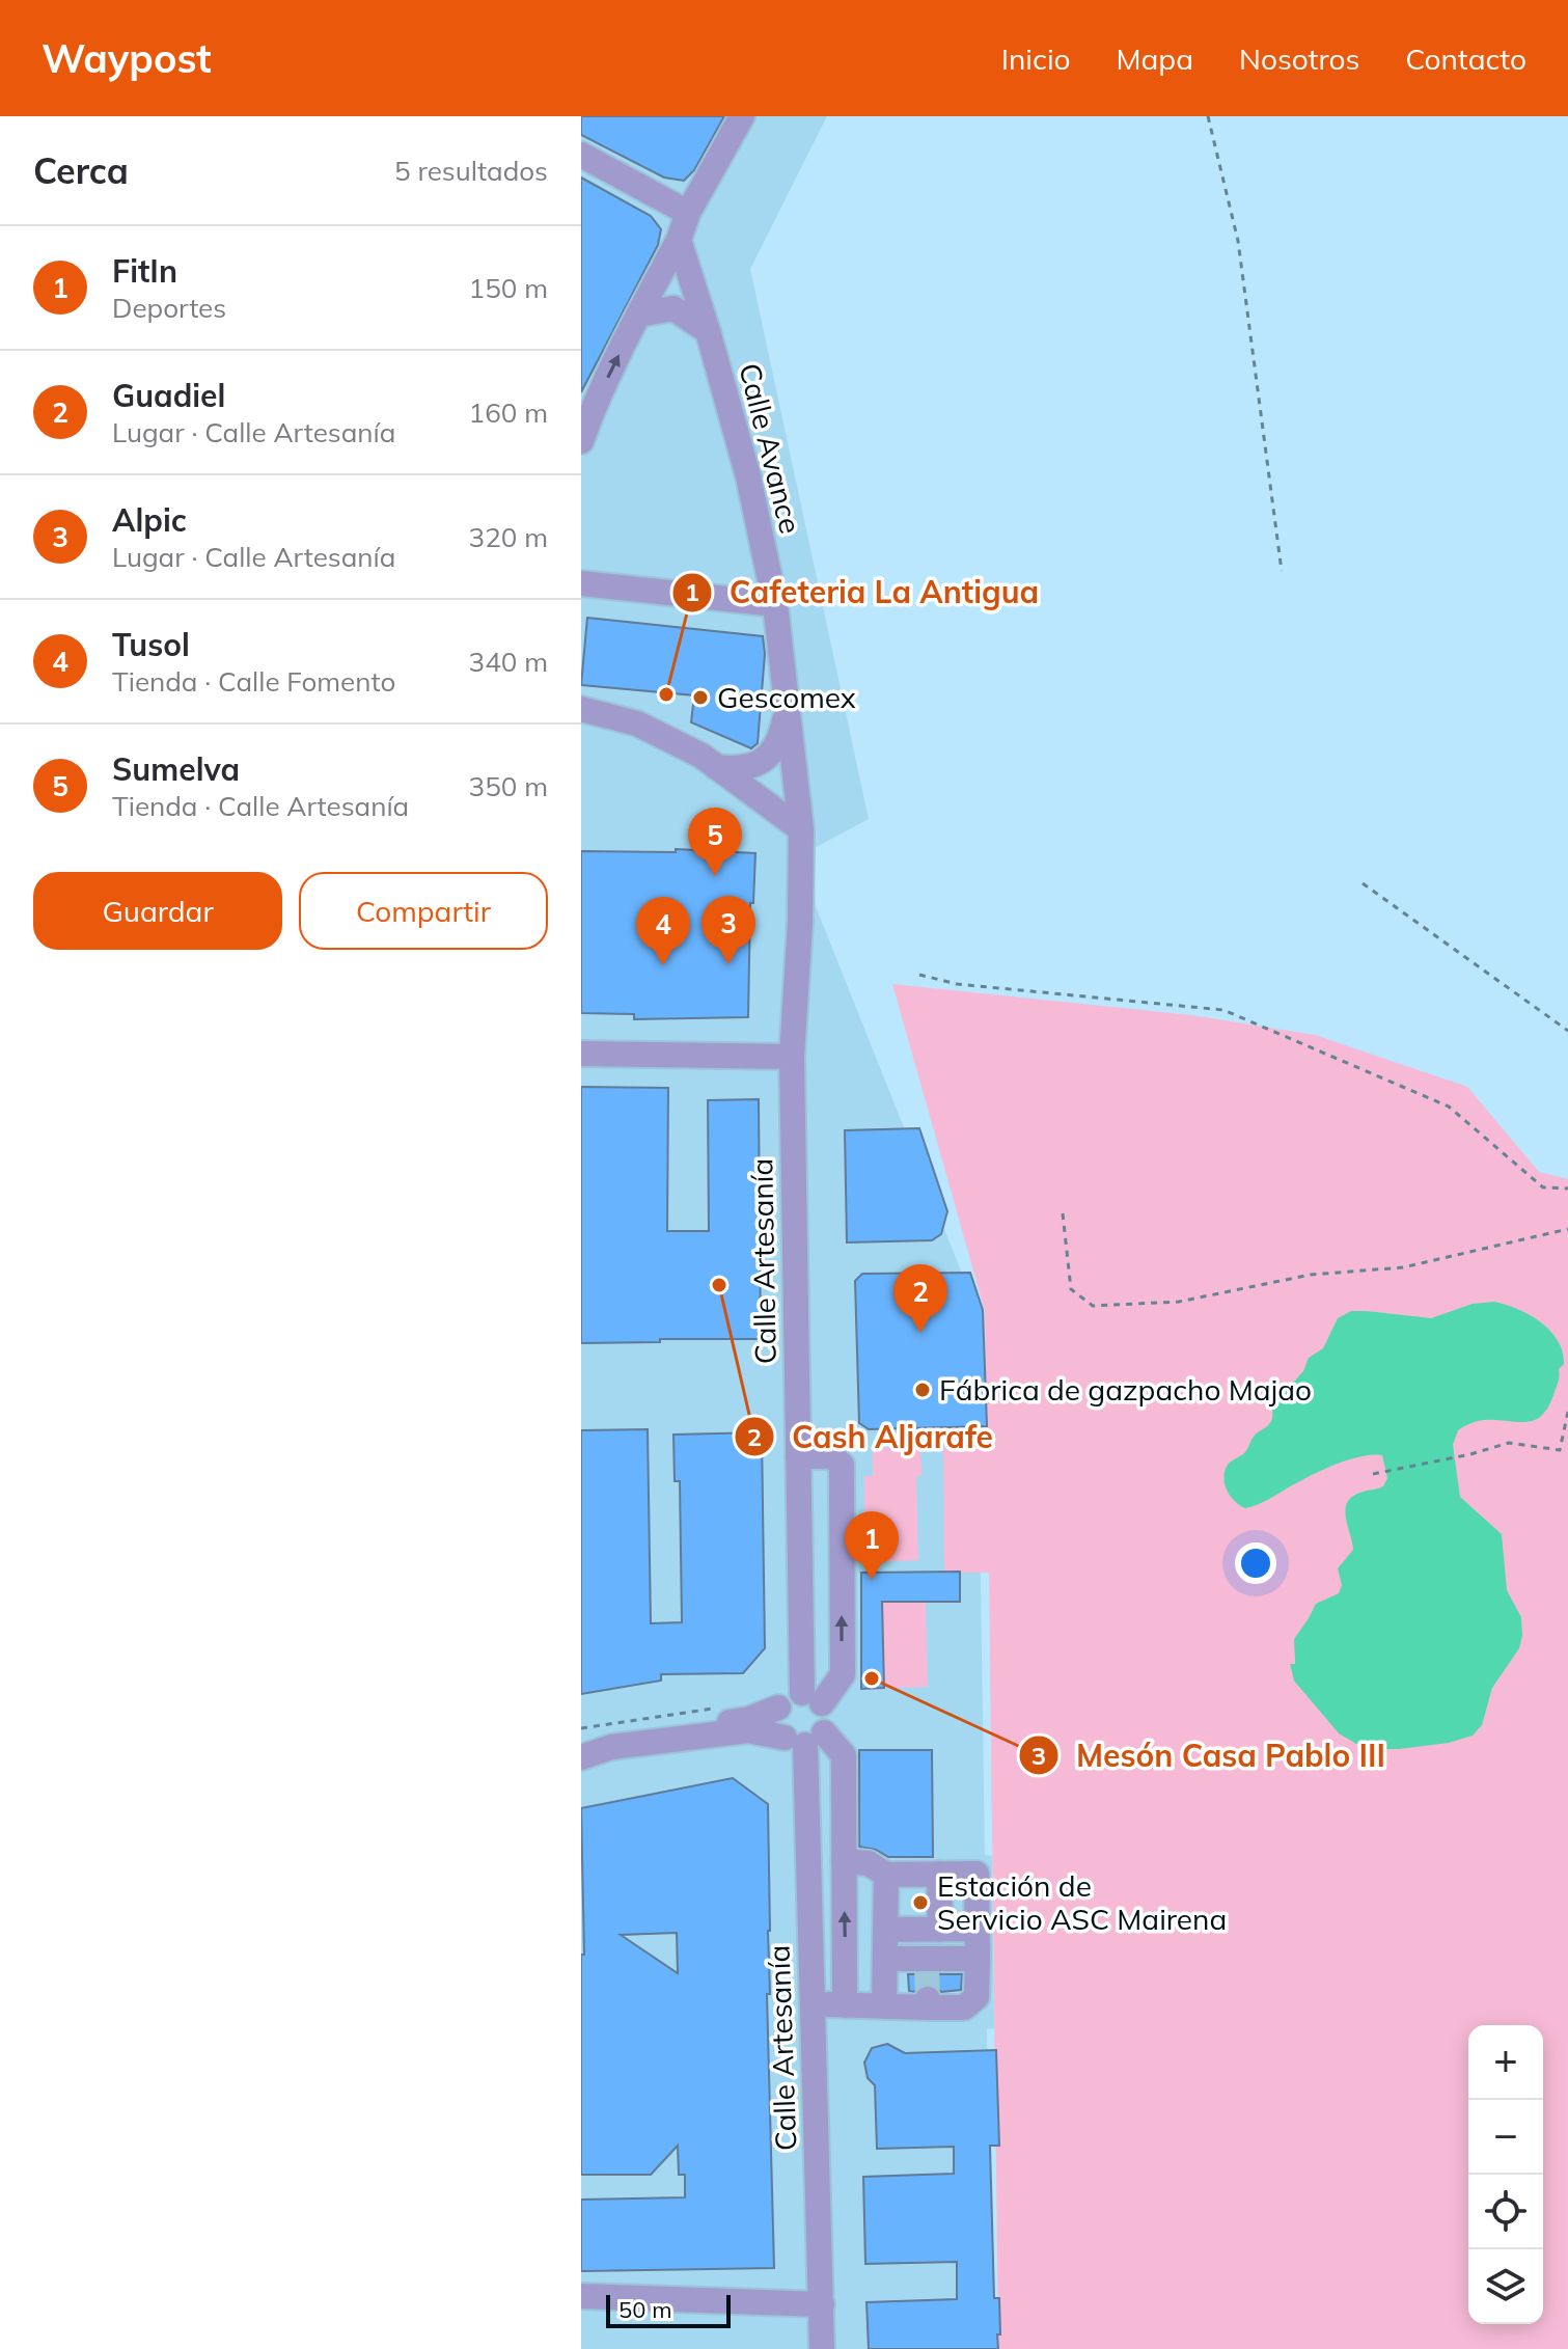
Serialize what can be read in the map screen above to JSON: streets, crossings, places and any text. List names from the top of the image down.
{
  "streets": {
    "street": ["Calle Avance", "Calle Artesanía"]
  },
  "crossings": [
    ["Calle Avance", "Calle Artesanía"]
  ],
  "places": [
    "Cafeteria La Antigua",
    "Gescomex",
    "Cash Aljarafe",
    "Fábrica de gazpacho Majao",
    "Mesón Casa Pablo III",
    "Estación de Servicio ASC Mairena"
  ],
  "scale_bar": "50 m",
  "page": {
    "header": "Waypost",
    "nav": [
      "Inicio",
      "Mapa",
      "Nosotros",
      "Contacto"
    ],
    "heading": ["Cerca", "5 resultados"],
    "list": [
      {
        "mark": "1",
        "name": "FitIn",
        "note": "Deportes",
        "value": "150 m"
      },
      {
        "mark": "2",
        "name": "Guadiel",
        "note": "Lugar · Calle Artesanía",
        "value": "160 m"
      },
      {
        "mark": "3",
        "name": "Alpic",
        "note": "Lugar · Calle Artesanía",
        "value": "320 m"
      },
      {
        "mark": "4",
        "name": "Tusol",
        "note": "Tienda · Calle Fomento",
        "value": "340 m"
      },
      {
        "mark": "5",
        "name": "Sumelva",
        "note": "Tienda · Calle Artesanía",
        "value": "350 m"
      }
    ],
    "pins": [
      "5",
      "3",
      "4",
      "2",
      "1"
    ],
    "buttons": ["Guardar", "Compartir"],
    "map_buttons": ["+", "−"],
    "scale": "50 m"
  }
}
